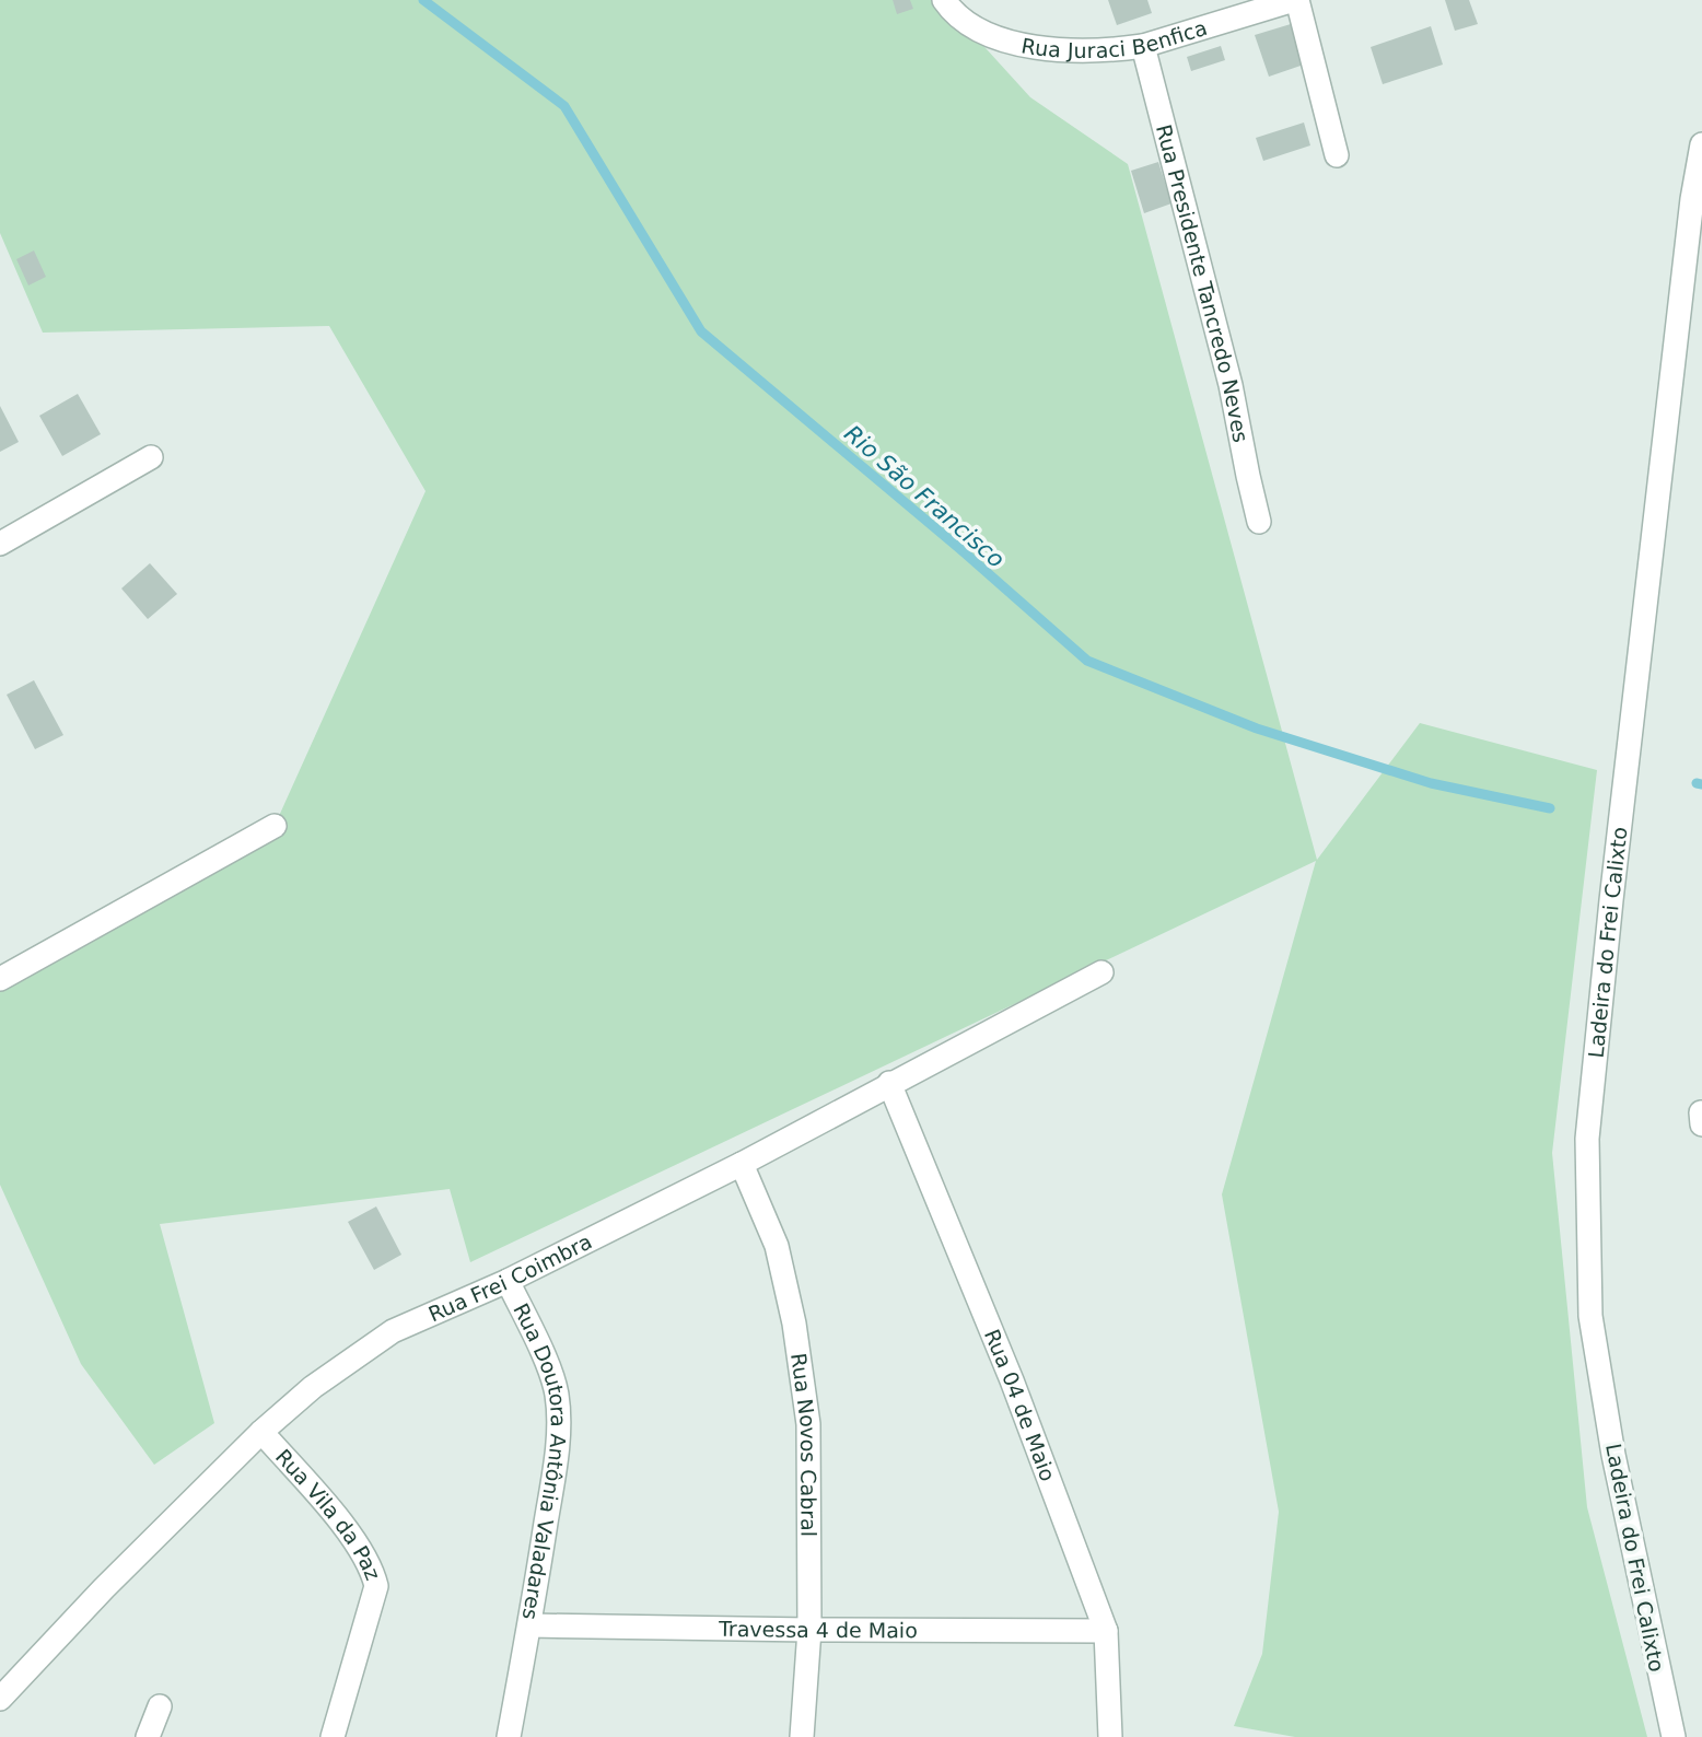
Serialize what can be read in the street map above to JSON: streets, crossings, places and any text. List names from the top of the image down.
{
  "streets": {
    "street": [
      "Rua Juraci Benfica",
      "Rua Presidente Tancredo Neves",
      "Ladeira do Frei Calixto",
      "Rua Frei Coimbra",
      "Rua 04 de Maio",
      "Rua Novos Cabral",
      "Rua Doutora Antônia Valadares",
      "Rua Vila da Paz",
      "Travessa 4 de Maio"
    ]
  },
  "crossings": [
    ["Rua Juraci Benfica", "Rua Presidente Tancredo Neves"],
    ["Rua Frei Coimbra", "Rua 04 de Maio"],
    ["Rua Frei Coimbra", "Rua Novos Cabral"],
    ["Rua Frei Coimbra", "Rua Doutora Antônia Valadares"],
    ["Rua Frei Coimbra", "Rua Vila da Paz"],
    ["Rua 04 de Maio", "Travessa 4 de Maio"],
    ["Rua Novos Cabral", "Travessa 4 de Maio"],
    ["Rua Doutora Antônia Valadares", "Travessa 4 de Maio"]
  ],
  "water": ["Rio São Francisco"]
}
